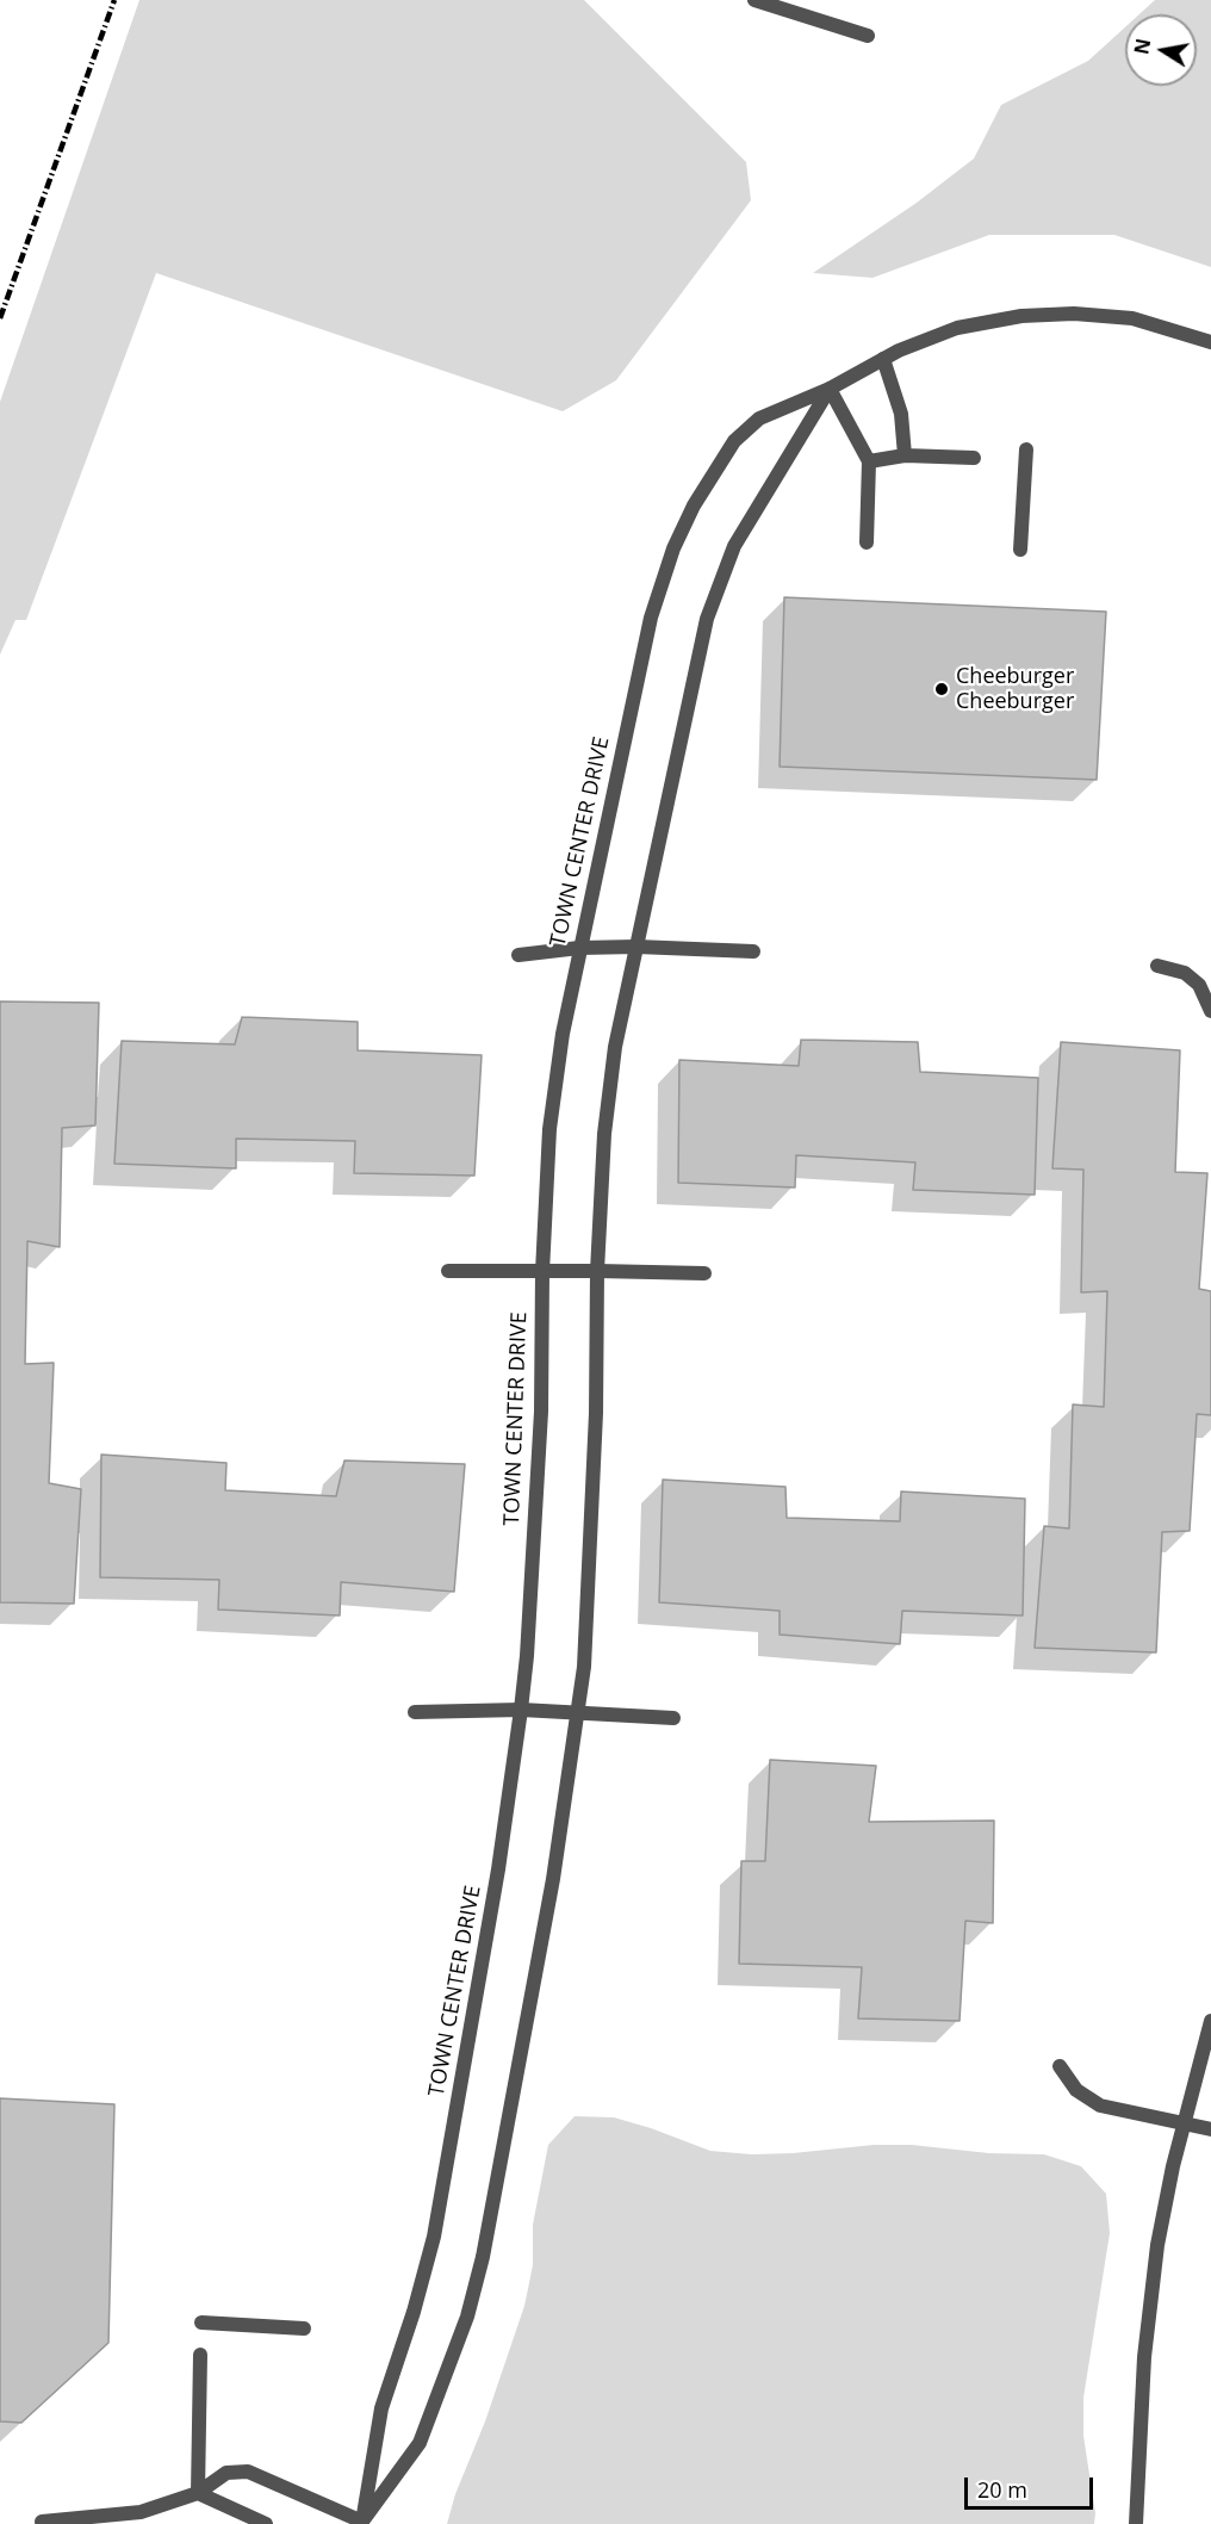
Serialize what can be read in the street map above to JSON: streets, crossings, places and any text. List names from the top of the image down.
{
  "streets": {
    "street": ["TOWN CENTER DRIVE"]
  },
  "places": ["Cheeburger Cheeburger"],
  "scale_bar": "20 m",
  "north": "left"
}
